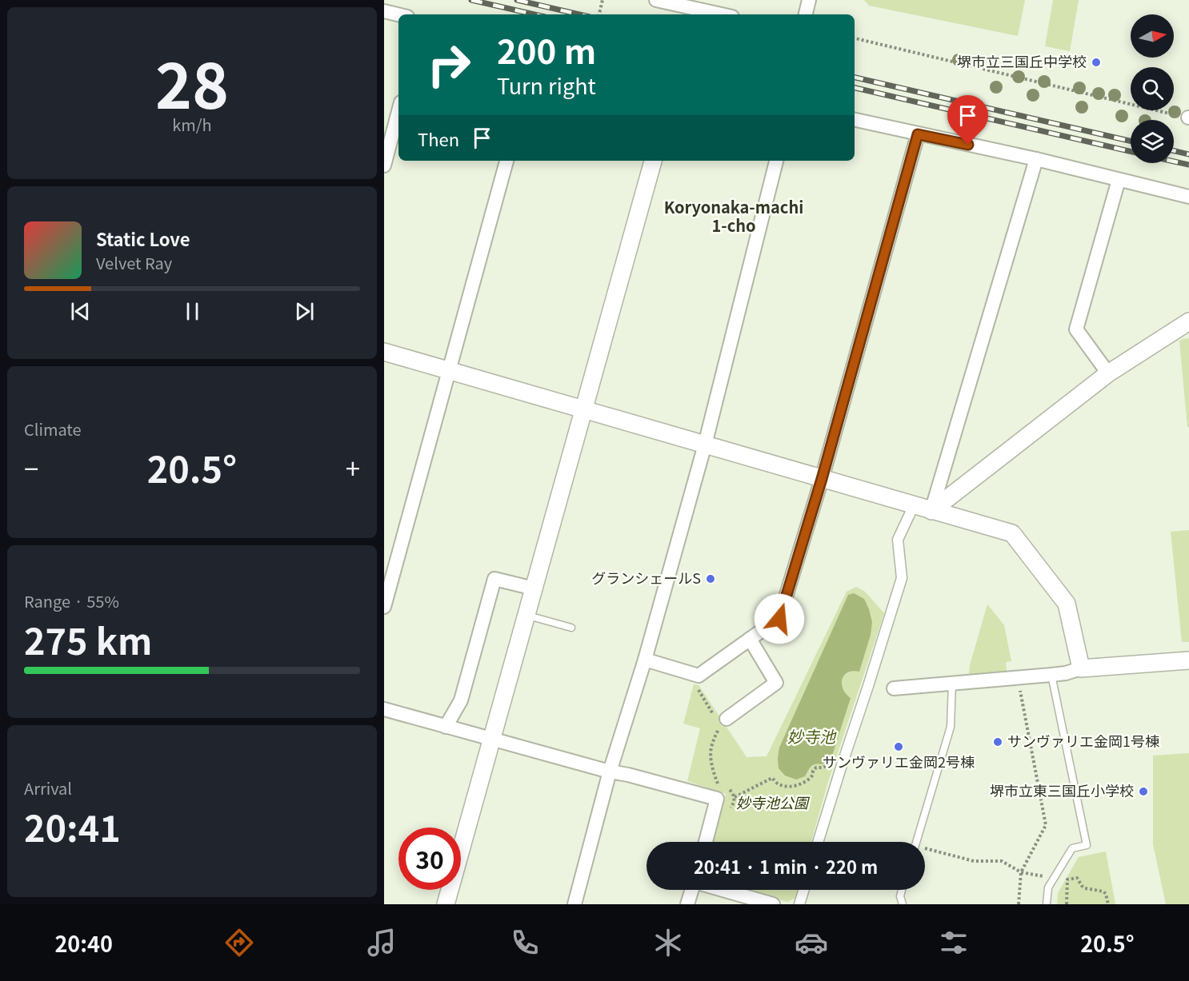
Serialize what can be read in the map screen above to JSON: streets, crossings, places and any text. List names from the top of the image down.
{
  "districts": ["Koryonaka-machi 1-cho"],
  "water": ["妙寺池"],
  "parks": ["妙寺池公園"],
  "places": [
    "堺市立三国丘中学校",
    "グランシェールS",
    "サンヴァリエ金岡1号棟",
    "サンヴァリエ金岡2号棟",
    "堺市立東三国丘小学校"
  ],
  "north": "right",
  "page": {
    "tile": [
      ["28", "km/h"],
      "Climate",
      ["Range · 55%", "275 km"],
      ["Arrival", "20:41"]
    ],
    "turn": ["200 m", "Turn right"],
    "then": "Then",
    "song": ["Static Love", "Velvet Ray"],
    "heat": ["−", "20.5°", "+"],
    "limit": "30",
    "trip": "20:41 · 1 min · 220 m",
    "tabs": ["20:40", "20.5°"]
  }
}
